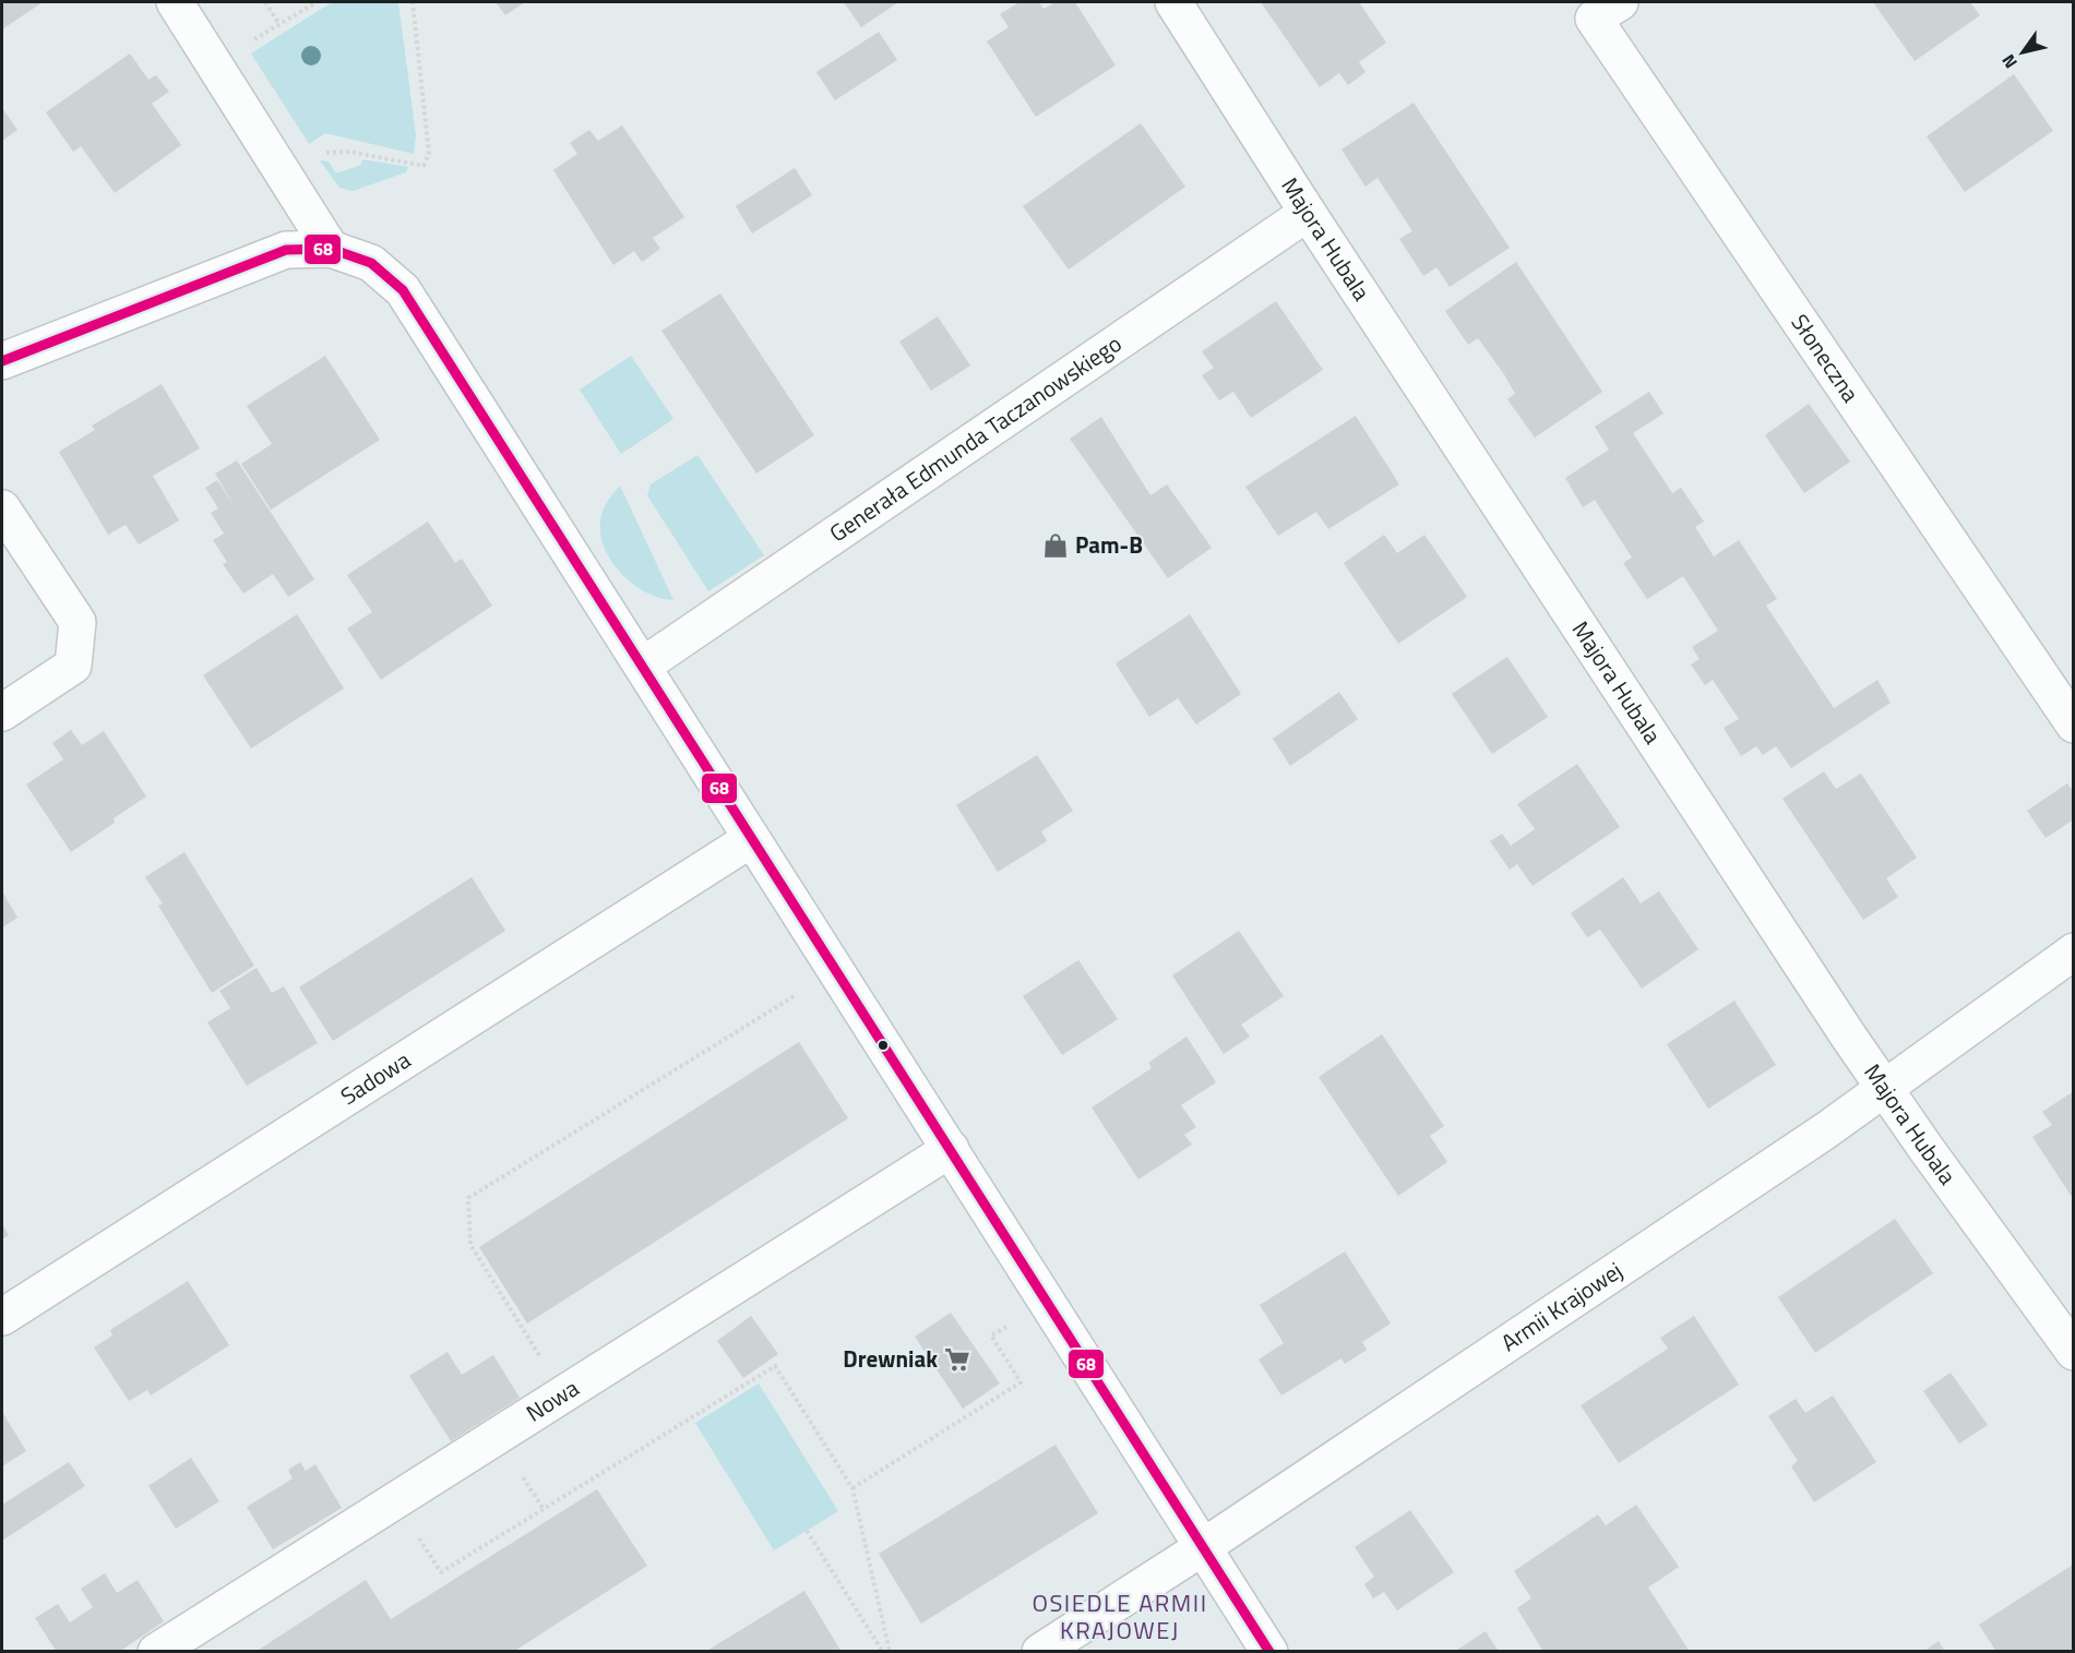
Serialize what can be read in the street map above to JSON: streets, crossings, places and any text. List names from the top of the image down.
{
  "streets": {
    "street": [
      "Majora Hubala",
      "Słoneczna",
      "Generała Edmunda Taczanowskiego",
      "Sadowa",
      "Armii Krajowej",
      "Nowa"
    ]
  },
  "crossings": [
    ["Majora Hubala", "Generała Edmunda Taczanowskiego"],
    ["Majora Hubala", "Armii Krajowej"]
  ],
  "districts": ["OSIEDLE ARMII KRAJOWEJ"],
  "places": {
    "shop": ["Pam-B"],
    "supermarket": ["Drewniak"]
  },
  "lines": ["transit line 68"],
  "north": "bottom left"
}
